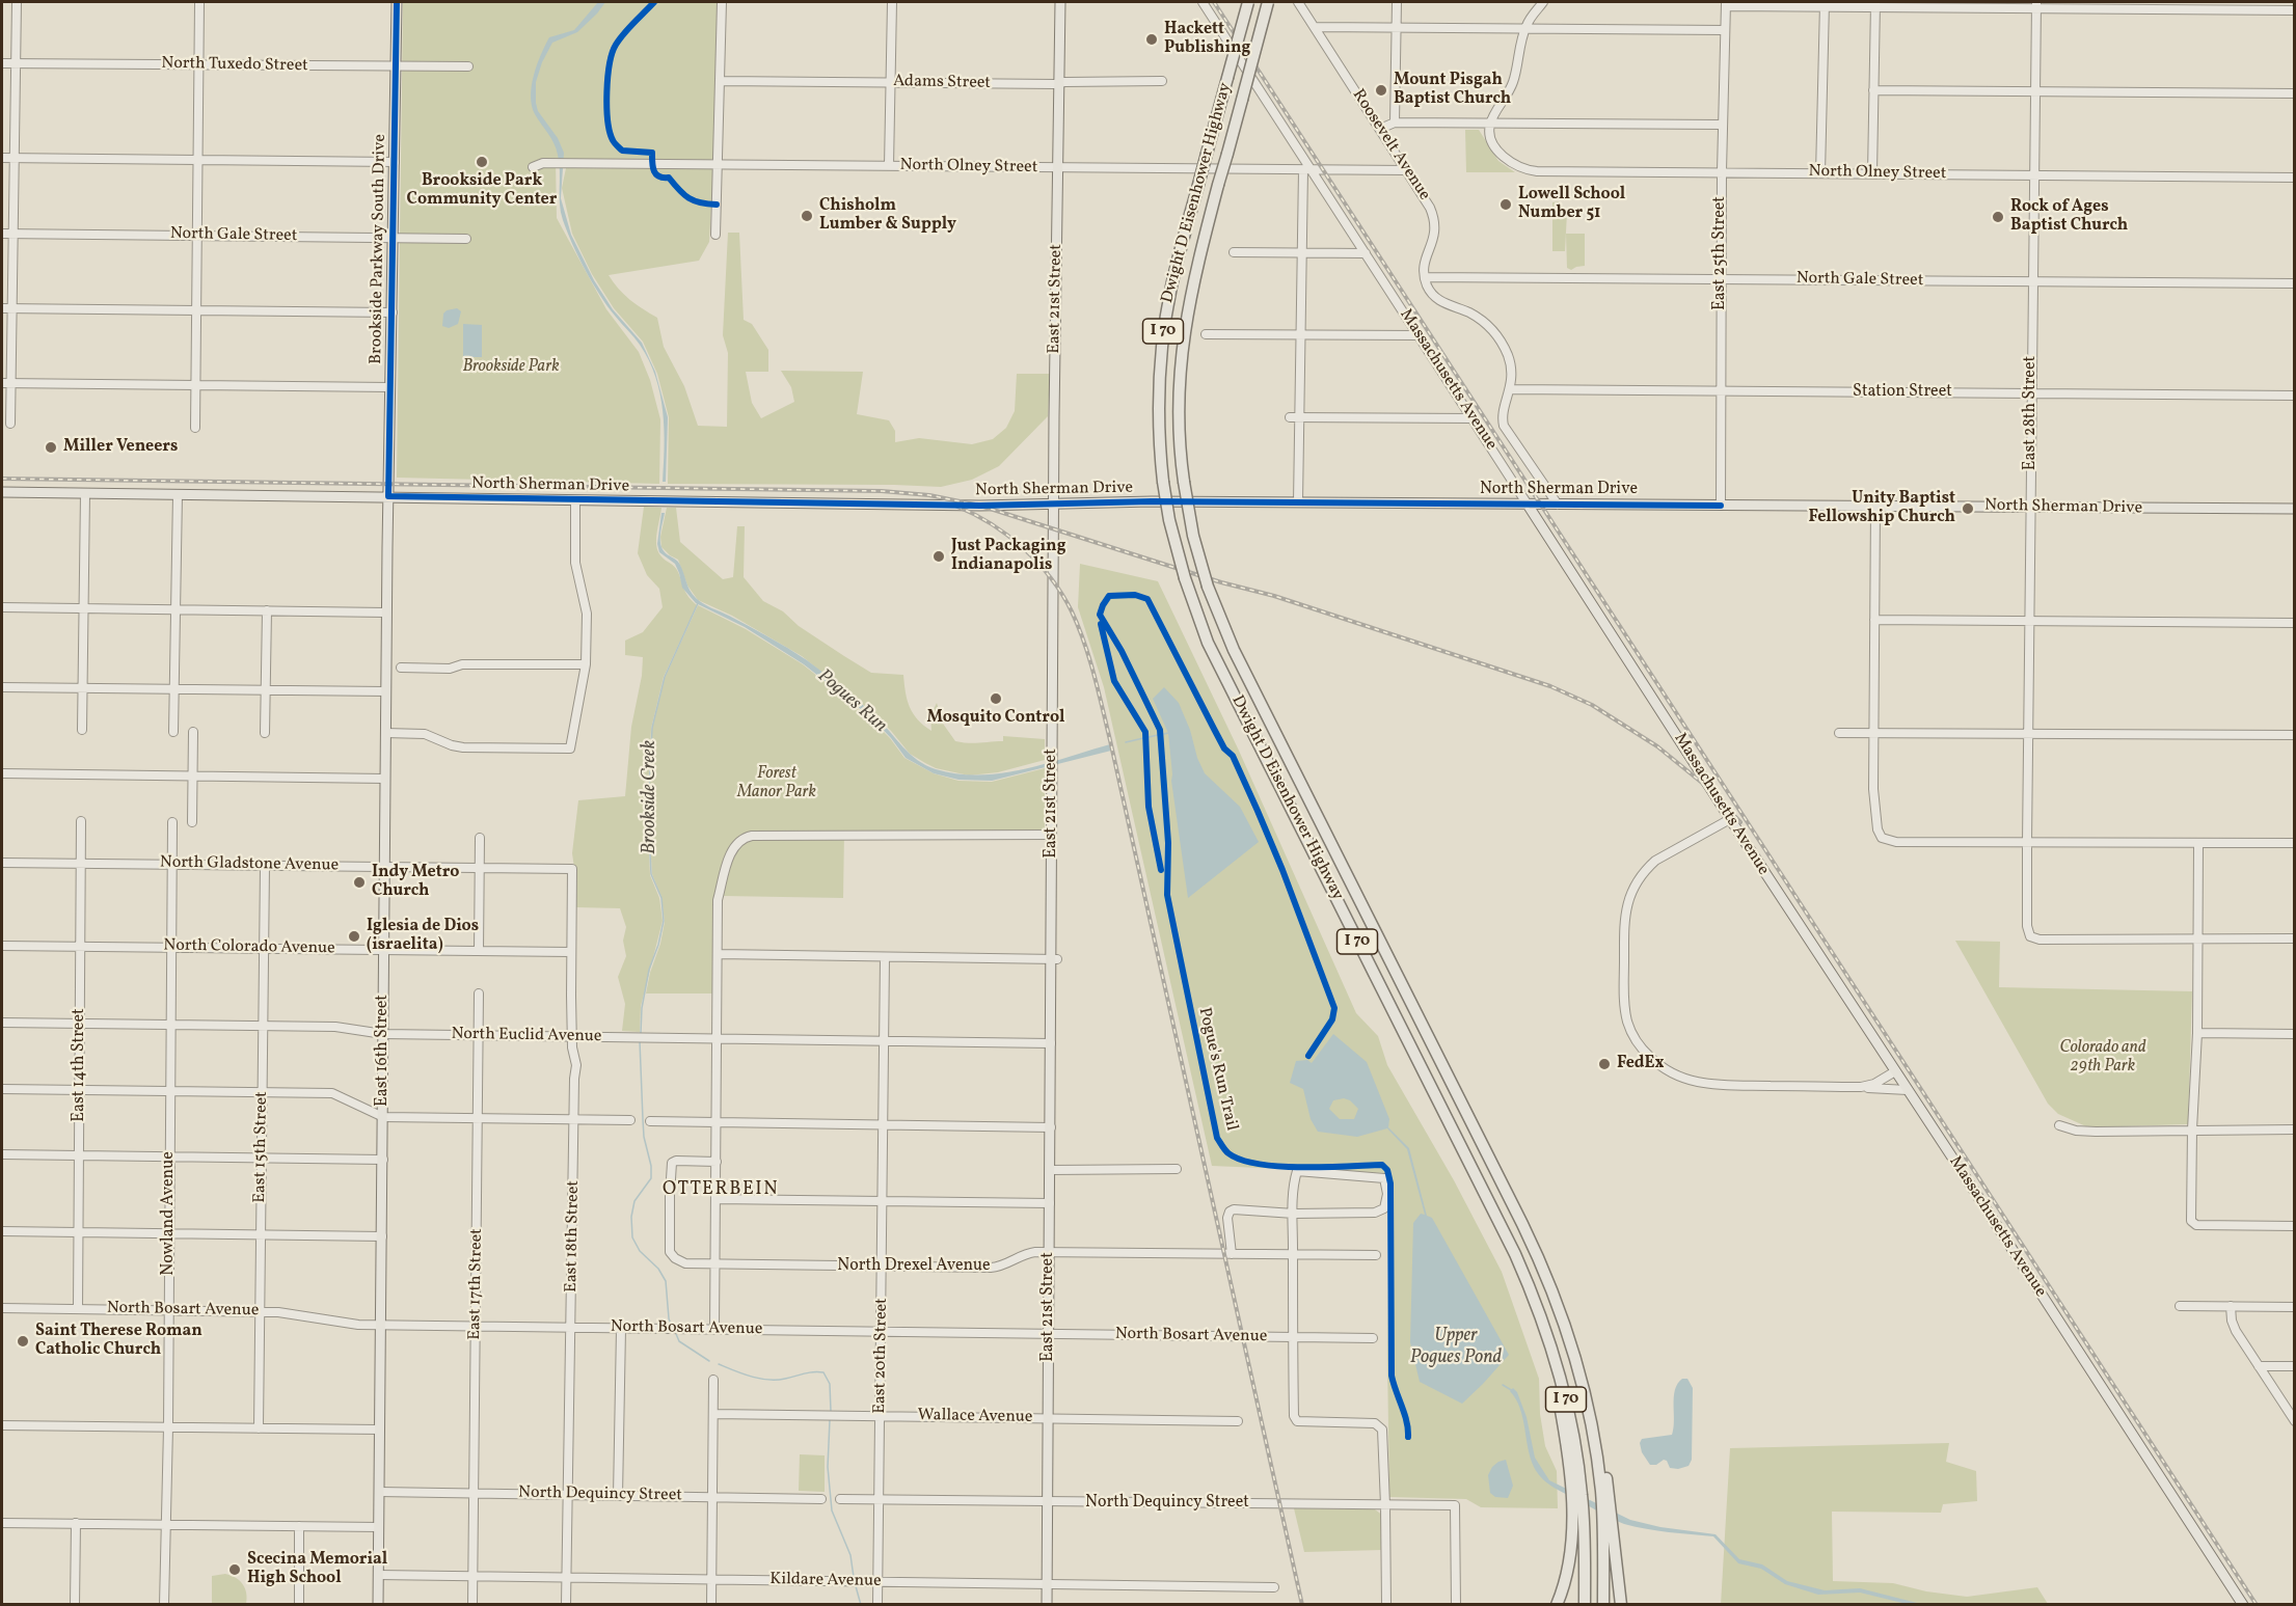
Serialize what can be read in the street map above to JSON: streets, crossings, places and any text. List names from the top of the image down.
{
  "streets": {
    "highway": ["Dwight D Eisenhower Highway", "I 70"],
    "main road": [
      "Brookside Parkway South Drive",
      "East 21st Street",
      "Massachusetts Avenue",
      "North Sherman Drive",
      "East 16th Street"
    ],
    "street": [
      "North Tuxedo Street",
      "Adams Street",
      "Roosevelt Avenue",
      "North Olney Street",
      "North Gale Street",
      "East 25th Street",
      "Station Street",
      "East 28th Street",
      "North Gladstone Avenue",
      "North Colorado Avenue",
      "North Euclid Avenue",
      "East 14th Street",
      "East 15th Street",
      "Nowland Avenue",
      "East 18th Street",
      "North Drexel Avenue",
      "East 17th Street",
      "North Bosart Avenue",
      "East 20th Street",
      "Wallace Avenue",
      "North Dequincy Street",
      "Kildare Avenue"
    ],
    "cycle path": ["Pogue's Run Trail"]
  },
  "crossings": [
    ["North Tuxedo Street", "Brookside Parkway South Drive"],
    ["Adams Street", "East 21st Street"],
    ["Roosevelt Avenue", "North Olney Street"],
    ["Roosevelt Avenue", "North Gale Street"],
    ["North Olney Street", "East 25th Street"],
    ["North Olney Street", "East 21st Street"],
    ["North Olney Street", "Massachusetts Avenue"],
    ["North Olney Street", "East 28th Street"],
    ["North Gale Street", "Brookside Parkway South Drive"],
    ["North Gale Street", "East 25th Street"],
    ["North Gale Street", "East 28th Street"],
    ["Brookside Parkway South Drive", "North Sherman Drive"],
    ["Brookside Parkway South Drive", "East 16th Street"],
    ["East 25th Street", "Station Street"],
    ["East 25th Street", "North Sherman Drive"],
    ["East 21st Street", "North Sherman Drive"],
    ["East 21st Street", "North Euclid Avenue"],
    ["East 21st Street", "North Drexel Avenue"],
    ["East 21st Street", "North Bosart Avenue"],
    ["East 21st Street", "Wallace Avenue"],
    ["East 21st Street", "North Dequincy Street"],
    ["East 21st Street", "Kildare Avenue"],
    ["Massachusetts Avenue", "North Sherman Drive"],
    ["Station Street", "East 28th Street"],
    ["East 28th Street", "North Sherman Drive"],
    ["North Sherman Drive", "East 16th Street"],
    ["North Gladstone Avenue", "East 16th Street"],
    ["North Gladstone Avenue", "East 14th Street"],
    ["North Gladstone Avenue", "East 15th Street"],
    ["North Gladstone Avenue", "Nowland Avenue"],
    ["North Gladstone Avenue", "East 18th Street"],
    ["North Colorado Avenue", "East 16th Street"],
    ["North Colorado Avenue", "East 14th Street"],
    ["North Colorado Avenue", "East 15th Street"],
    ["North Colorado Avenue", "Nowland Avenue"],
    ["North Colorado Avenue", "East 18th Street"],
    ["North Euclid Avenue", "East 16th Street"],
    ["North Euclid Avenue", "East 14th Street"],
    ["North Euclid Avenue", "East 15th Street"],
    ["North Euclid Avenue", "Nowland Avenue"],
    ["North Euclid Avenue", "East 18th Street"],
    ["North Euclid Avenue", "East 17th Street"],
    ["North Euclid Avenue", "East 20th Street"],
    ["East 16th Street", "North Bosart Avenue"],
    ["East 16th Street", "North Dequincy Street"],
    ["East 16th Street", "Kildare Avenue"],
    ["East 14th Street", "North Bosart Avenue"],
    ["East 15th Street", "North Bosart Avenue"],
    ["Nowland Avenue", "North Bosart Avenue"],
    ["East 18th Street", "North Bosart Avenue"],
    ["East 18th Street", "North Dequincy Street"],
    ["East 18th Street", "Kildare Avenue"],
    ["North Drexel Avenue", "East 20th Street"],
    ["East 17th Street", "North Bosart Avenue"],
    ["East 17th Street", "North Dequincy Street"],
    ["East 17th Street", "Kildare Avenue"],
    ["North Bosart Avenue", "East 20th Street"],
    ["East 20th Street", "Wallace Avenue"],
    ["East 20th Street", "North Dequincy Street"],
    ["East 20th Street", "Kildare Avenue"]
  ],
  "districts": ["OTTERBEIN"],
  "water": ["Pogues Run", "Brookside Creek", "Upper Pogues Pond"],
  "parks": ["Brookside Park", "Forest Manor Park", "Colorado and 29th Park"],
  "places": [
    "Hackett Publishing",
    "Mount Pisgah Baptist Church",
    "Brookside Park Community Center",
    "Lowell School Number 51",
    "Chisholm Lumber & Supply",
    "Rock of Ages Baptist Church",
    "Miller Veneers",
    "Unity Baptist Fellowship Church",
    "Just Packaging Indianapolis",
    "Mosquito Control",
    "Indy Metro Church",
    "Iglesia de Dios (israelita)",
    "FedEx",
    "Saint Therese Roman Catholic Church",
    "Scecina Memorial High School"
  ]
}
